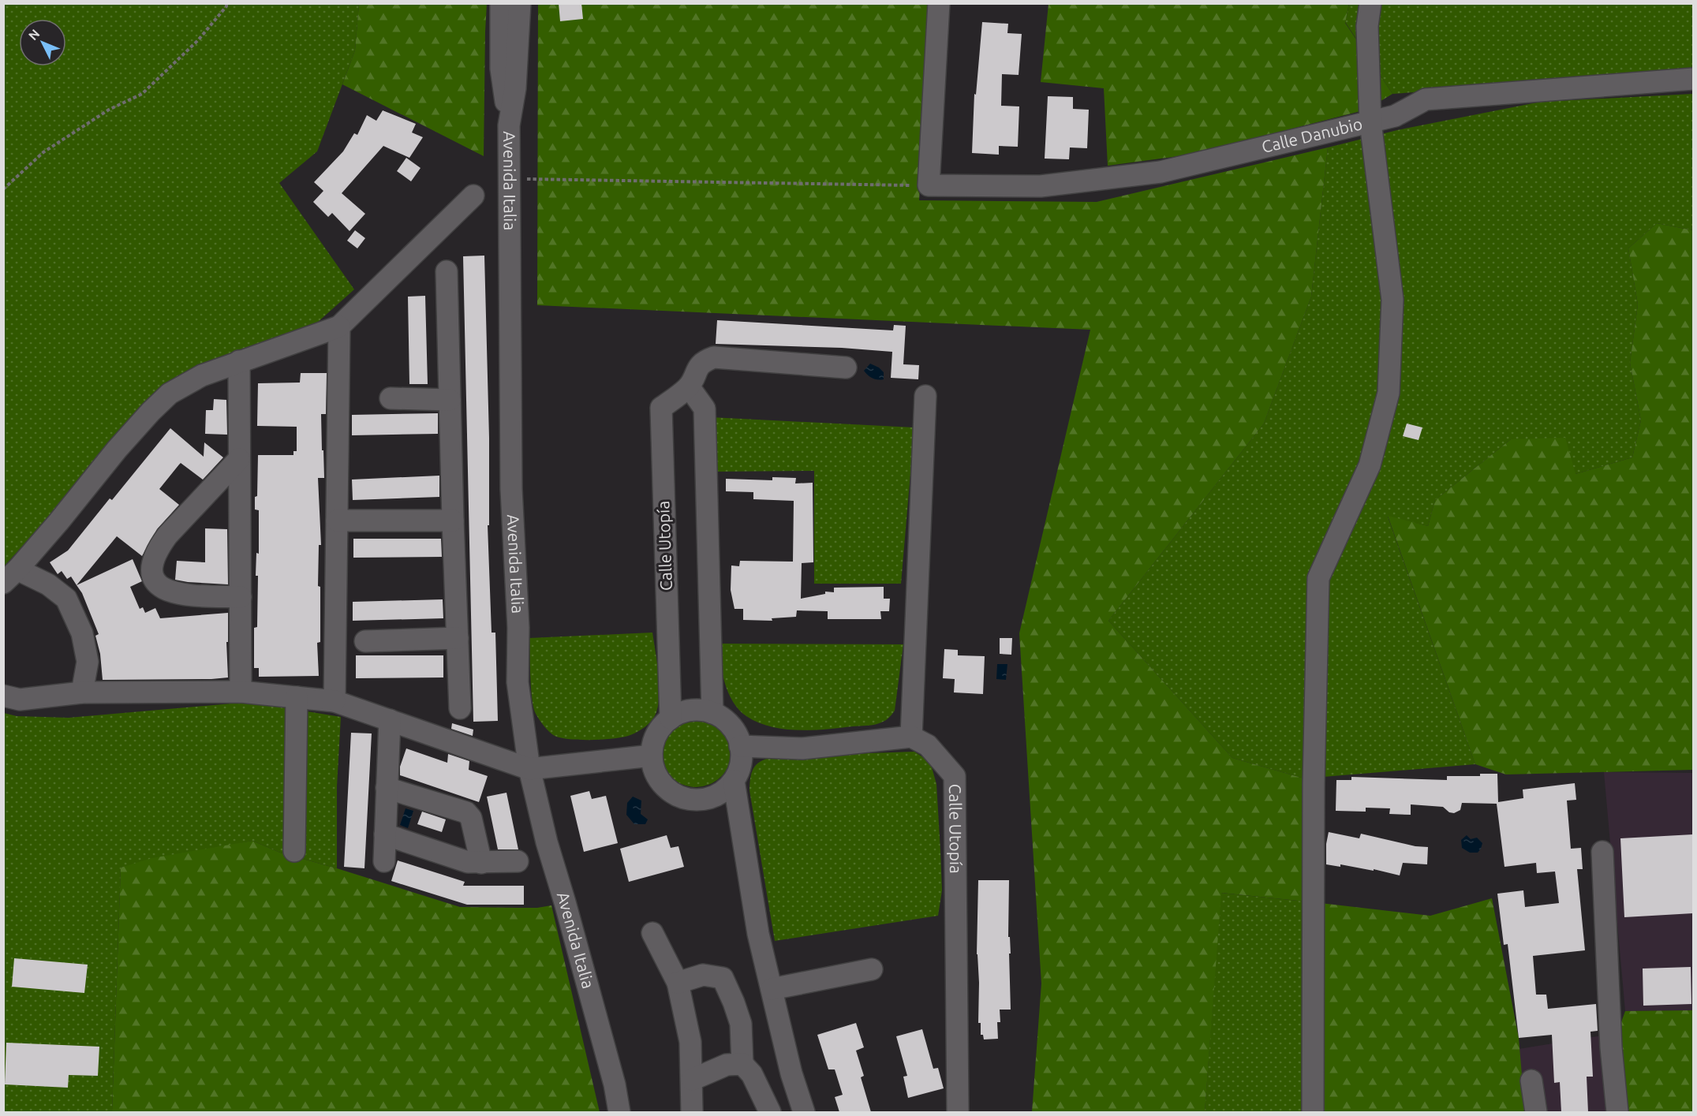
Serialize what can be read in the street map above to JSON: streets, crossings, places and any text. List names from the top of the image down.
{
  "streets": {
    "street": ["Calle Danubio", "Avenida Italia", "Calle Utopía"]
  },
  "north": "top left"
}
